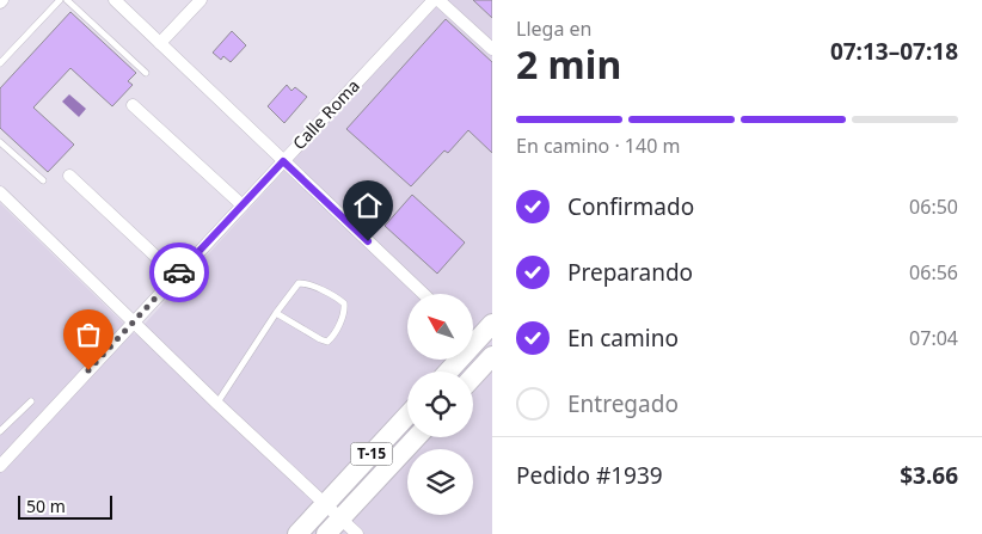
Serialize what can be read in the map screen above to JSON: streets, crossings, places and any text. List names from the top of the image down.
{
  "streets": {
    "main road": ["T-15"],
    "street": ["Calle Roma"]
  },
  "scale_bar": "50 m",
  "north": "top left",
  "page": {
    "heading": ["2 min", "Llega en", "07:13–07:18"],
    "panel": ["Pedido #1939", "$3.66"],
    "bar": "En camino · 140 m",
    "list": [
      ["Confirmado", "06:50"],
      ["Preparando", "06:56"],
      ["En camino", "07:04"],
      "Entregado"
    ],
    "scale": "50 m"
  }
}
